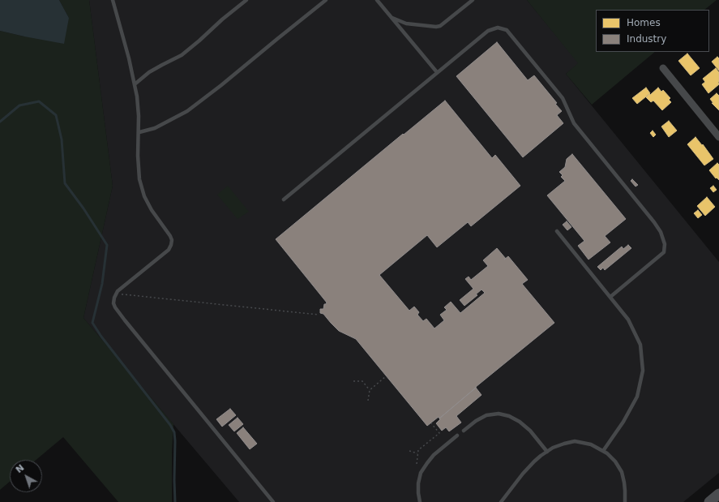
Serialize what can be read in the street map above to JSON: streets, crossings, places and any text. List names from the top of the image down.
{
  "legend": ["Homes", "Industry"],
  "north": "top left"
}
